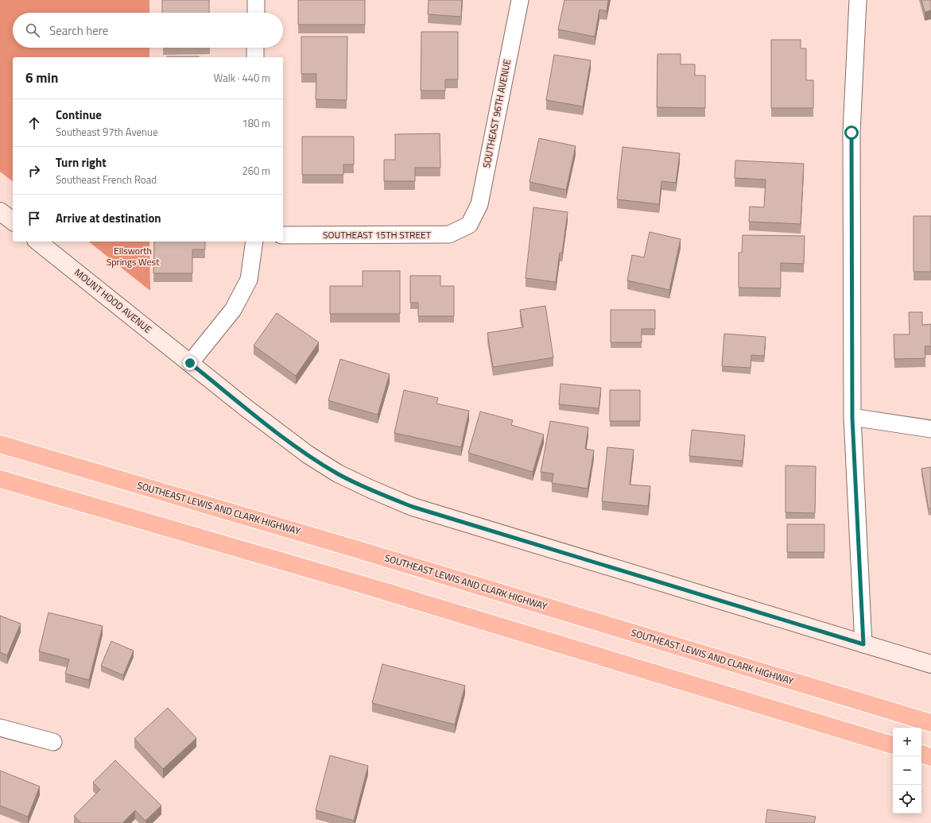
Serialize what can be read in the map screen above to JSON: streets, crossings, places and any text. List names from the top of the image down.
{
  "streets": {
    "highway": ["SOUTHEAST LEWIS AND CLARK HIGHWAY"],
    "street": ["SOUTHEAST 96TH AVENUE", "SOUTHEAST 15TH STREET", "MOUNT HOOD AVENUE"]
  },
  "crossings": [
    ["SOUTHEAST 96TH AVENUE", "SOUTHEAST 15TH STREET"]
  ],
  "parks": ["Ellsworth Springs West"],
  "page": {
    "search": "Search here",
    "heading": ["6 min", "Walk · 440 m"],
    "list": [
      ["Continue", "Southeast 97th Avenue", "180 m"],
      ["Turn right", "Southeast French Road", "260 m"],
      "Arrive at destination"
    ],
    "map_buttons": ["+", "−"]
  }
}
